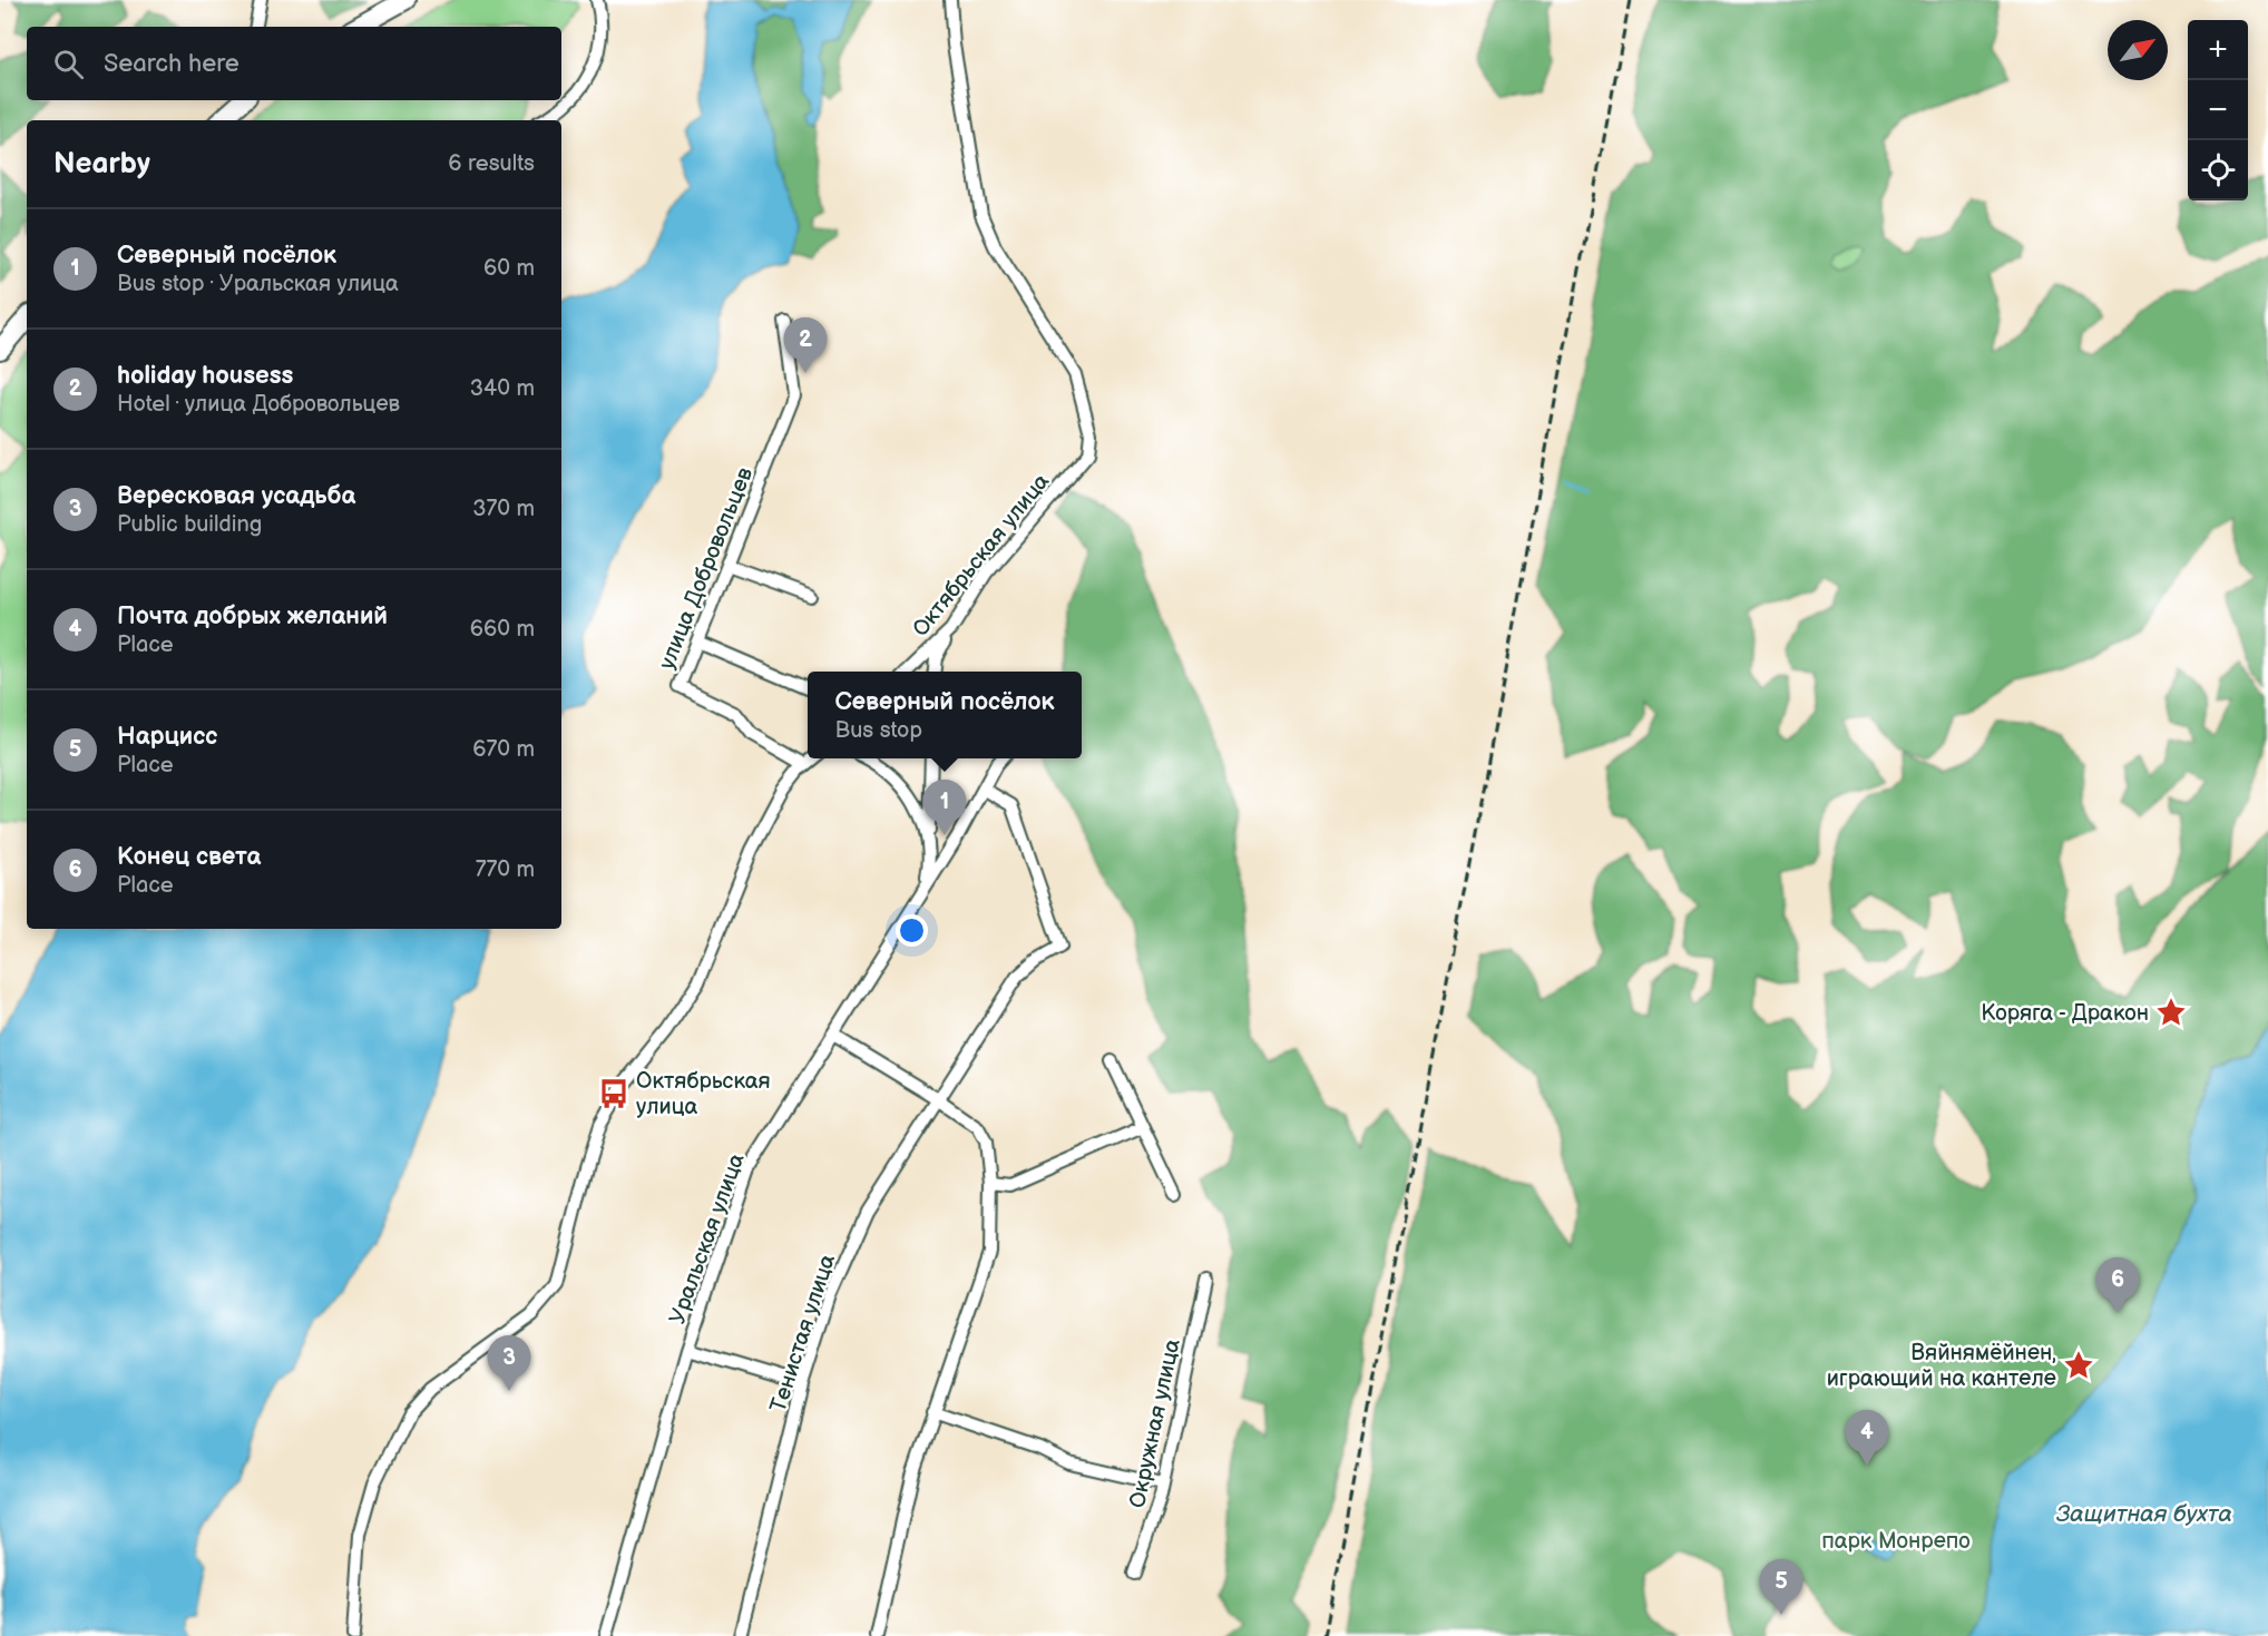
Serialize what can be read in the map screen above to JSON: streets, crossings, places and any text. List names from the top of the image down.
{
  "streets": {
    "street": [
      "Октябрьская улица",
      "улица Добровольцев",
      "Уральская улица",
      "Тенистая улица",
      "Окружная улица"
    ]
  },
  "crossings": [
    ["Уральская улица", "Тенистая улица"]
  ],
  "water": ["Защитная бухта"],
  "parks": ["парк Монрепо"],
  "places": {
    "place": ["Коряга - Дракон", "Вяйнямёйнен, играющий на кантеле"],
    "bus stop": ["Октябрьская улица"]
  },
  "north": "top right",
  "page": {
    "map_buttons": ["+", "−"],
    "search": "Search here",
    "heading": ["Nearby", "6 results"],
    "list": [
      {
        "mark": "1",
        "name": "Северный посёлок",
        "note": "Bus stop · Уральская улица",
        "value": "60 m"
      },
      {
        "mark": "2",
        "name": "holiday housess",
        "note": "Hotel · улица Добровольцев",
        "value": "340 m"
      },
      {
        "mark": "3",
        "name": "Вересковая усадьба",
        "note": "Public building",
        "value": "370 m"
      },
      {
        "mark": "4",
        "name": "Почта добрых желаний",
        "note": "Place",
        "value": "660 m"
      },
      {
        "mark": "5",
        "name": "Нарцисс",
        "note": "Place",
        "value": "670 m"
      },
      {
        "mark": "6",
        "name": "Конец света",
        "note": "Place",
        "value": "770 m"
      }
    ],
    "pins": [
      "2",
      "1",
      "6",
      "3",
      "4",
      "5"
    ],
    "popup": ["Северный посёлок", "Bus stop"]
  }
}
